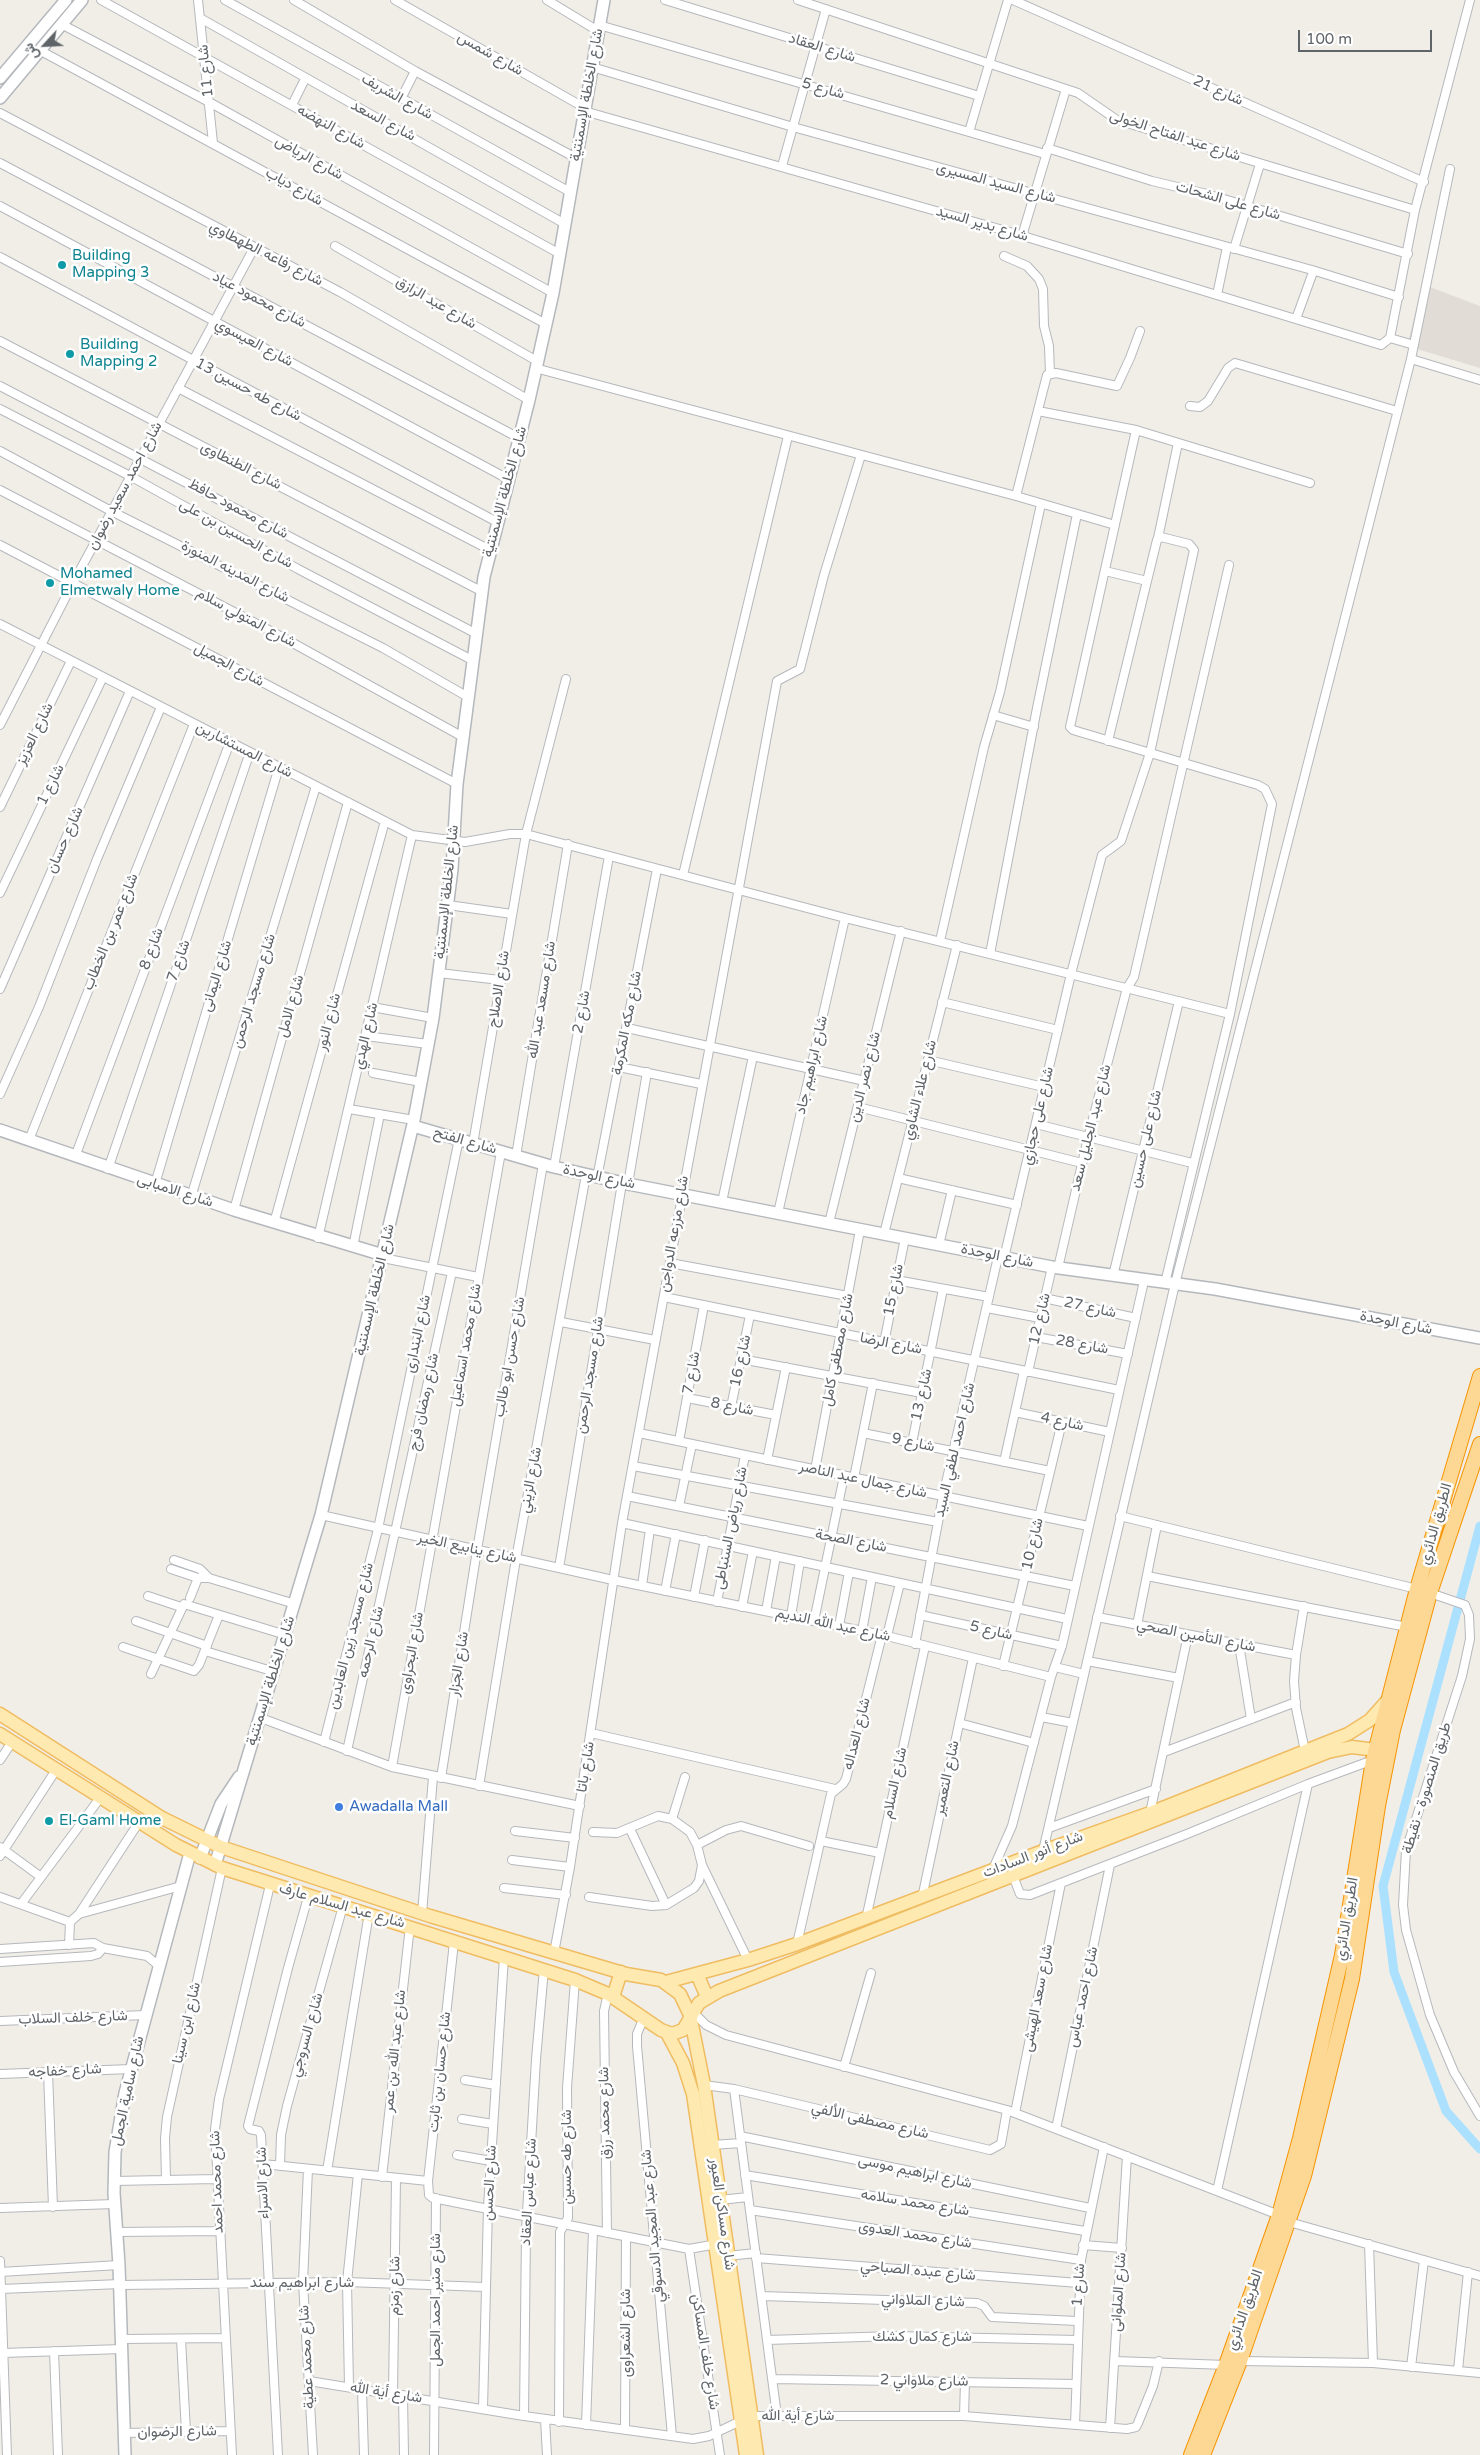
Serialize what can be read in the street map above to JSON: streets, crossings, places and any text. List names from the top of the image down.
{
  "streets": {
    "highway": ["الطريق الدائري"],
    "main road": ["شارع أنور السادات", "شارع عبد السلام عارف", "شارع مساكن العبور"],
    "street": [
      "شارع العقاد",
      "شارع شمس",
      "شارع 11",
      "شارع 5",
      "شارع 21",
      "شارع الخلطة الإسمنتية",
      "شارع الشريف",
      "شارع السعد",
      "شارع النهضه",
      "شارع عبد الفتاح الخولى",
      "شارع الرياض",
      "شارع السيد المسيرى",
      "شارع دياب",
      "شارع على الشحات",
      "شارع بدير السيد",
      "شارع رفاعه الطهطاوي",
      "شارع محمود عياد",
      "شارع عبد الرازق",
      "شارع العيسوي",
      "شارع طه حسين 13",
      "شارع الطنطاوى",
      "شارع احمد سعيد رضوان",
      "شارع محمود حافظ",
      "شارع الحسين بن على",
      "شارع المدينه المنورة",
      "شارع المتولي سلام",
      "شارع الجميل",
      "شارع العزيز",
      "شارع المستشارين",
      "شارع 1",
      "شارع حسان",
      "شارع عمر بن الخطاب",
      "شارع 8",
      "شارع 7",
      "شارع اليمانى",
      "شارع الاصلاح",
      "شارع مسجد الرحمن",
      "شارع مسعد عبد الله",
      "شارع الامل",
      "شارع 2",
      "شارع النور",
      "شارع مكه المكرمة",
      "شارع الهدي",
      "شارع ابراهيم جاد",
      "شارع نصر الدين",
      "شارع علاء الشاوي",
      "شارع على حجازي",
      "شارع عبد الجليل سعد",
      "شارع على حسين",
      "شارع الفتح",
      "شارع الوحدة",
      "شارع الامبابى",
      "شارع مزرعه الدواجن",
      "شارع 15",
      "شارع 27",
      "شارع 12",
      "شارع البندارى",
      "شارع الرضا",
      "شارع محمد اسماعيل",
      "شارع 28",
      "شارع مصطفى كامل",
      "شارع حسن ابو طالب",
      "شارع 16",
      "شارع 13",
      "شارع رمضان فرج",
      "شارع 4",
      "شارع 9",
      "شارع احمد لطفي السيد",
      "شارع الزيني",
      "شارع جمال عبد الناصر",
      "شارع رياض السنباطى",
      "شارع الصحة",
      "شارع 10",
      "شارع ينابيع الخير",
      "شارع عبد الله النديم",
      "شارع مسجد زين العابدين",
      "شارع التأمين الصحي",
      "شارع الرحمه",
      "شارع البحراوى",
      "شارع الجزار",
      "شارع العداله",
      "شارع باتا",
      "شارع التعمير",
      "شارع السلام",
      "طريق المنصورة - نقيطة",
      "شارع احمد عباس",
      "شارع سعد الهيشى",
      "شارع خلف السلاب",
      "شارع ابن سينا",
      "شارع السروجي",
      "شارع عبد الله بن عمر",
      "شارع خفاجه",
      "شارع حسان بن ثابت",
      "شارع سامية الجمل",
      "شارع محمد رزق",
      "شارع مصطفى الألفي",
      "شارع طه حسين",
      "شارع ابراهيم موسى",
      "شارع محمد احمد",
      "شارع الاسراء",
      "شارع الحسن",
      "شارع عباس العقاد",
      "شارع محمد سلامه",
      "شارع عبد المجيد الدسوقي",
      "شارع محمد العدوى",
      "شارع عبده الصباحي",
      "شارع ابراهيم سند",
      "شارع زمزم",
      "شارع الملوانى",
      "شارع منير احمد الجمل",
      "شارع الملاواني",
      "شارع الشعراوى",
      "شارع كمال كشك",
      "شارع خلف المساكن",
      "شارع محمد عطية",
      "شارع ملاواني 2",
      "شارع أية الله",
      "شارع الرضوان"
    ]
  },
  "crossings": [
    ["شارع شمس", "شارع الخلطة الإسمنتية"],
    ["شارع شمس", "شارع بدير السيد"],
    ["شارع 11", "شارع السعد"],
    ["شارع 11", "شارع النهضه"],
    ["شارع 11", "شارع الرياض"],
    ["شارع 11", "شارع دياب"],
    ["شارع 5", "شارع الخلطة الإسمنتية"],
    ["شارع 5", "شارع على الشحات"],
    ["شارع 5", "شارع احمد لطفي السيد"],
    ["شارع 5", "شارع 10"],
    ["شارع الخلطة الإسمنتية", "شارع الشريف"],
    ["شارع الخلطة الإسمنتية", "شارع السعد"],
    ["شارع الخلطة الإسمنتية", "شارع النهضه"],
    ["شارع الخلطة الإسمنتية", "شارع الرياض"],
    ["شارع الخلطة الإسمنتية", "شارع السيد المسيرى"],
    ["شارع الخلطة الإسمنتية", "شارع دياب"],
    ["شارع الخلطة الإسمنتية", "شارع بدير السيد"],
    ["شارع الخلطة الإسمنتية", "شارع رفاعه الطهطاوي"],
    ["شارع الخلطة الإسمنتية", "شارع محمود عياد"],
    ["شارع الخلطة الإسمنتية", "شارع عبد الرازق"],
    ["شارع الخلطة الإسمنتية", "شارع العيسوي"],
    ["شارع الخلطة الإسمنتية", "شارع طه حسين 13"],
    ["شارع الخلطة الإسمنتية", "شارع الطنطاوى"],
    ["شارع الخلطة الإسمنتية", "شارع محمود حافظ"],
    ["شارع الخلطة الإسمنتية", "شارع الحسين بن على"],
    ["شارع الخلطة الإسمنتية", "شارع المدينه المنورة"],
    ["شارع الخلطة الإسمنتية", "شارع المتولي سلام"],
    ["شارع الخلطة الإسمنتية", "شارع الجميل"],
    ["شارع الخلطة الإسمنتية", "شارع المستشارين"],
    ["شارع الخلطة الإسمنتية", "شارع الفتح"],
    ["شارع الخلطة الإسمنتية", "شارع الامبابى"],
    ["شارع الخلطة الإسمنتية", "شارع ينابيع الخير"],
    ["شارع الخلطة الإسمنتية", "شارع عبد السلام عارف"],
    ["شارع الخلطة الإسمنتية", "شارع ابن سينا"],
    ["شارع الخلطة الإسمنتية", "شارع سامية الجمل"],
    ["شارع رفاعه الطهطاوي", "شارع احمد سعيد رضوان"],
    ["شارع محمود عياد", "شارع احمد سعيد رضوان"],
    ["شارع عبد الرازق", "شارع مزرعه الدواجن"],
    ["شارع العيسوي", "شارع احمد سعيد رضوان"],
    ["شارع طه حسين 13", "شارع احمد سعيد رضوان"],
    ["شارع الطنطاوى", "شارع احمد سعيد رضوان"],
    ["شارع احمد سعيد رضوان", "شارع محمود حافظ"],
    ["شارع احمد سعيد رضوان", "شارع الحسين بن على"],
    ["شارع احمد سعيد رضوان", "شارع المدينه المنورة"],
    ["شارع احمد سعيد رضوان", "شارع المتولي سلام"],
    ["شارع احمد سعيد رضوان", "شارع الجميل"],
    ["شارع احمد سعيد رضوان", "شارع المستشارين"],
    ["شارع العزيز", "شارع المستشارين"],
    ["شارع المستشارين", "شارع 1"],
    ["شارع المستشارين", "شارع حسان"],
    ["شارع المستشارين", "شارع عمر بن الخطاب"],
    ["شارع المستشارين", "شارع 8"],
    ["شارع المستشارين", "شارع 7"],
    ["شارع المستشارين", "شارع اليمانى"],
    ["شارع المستشارين", "شارع الاصلاح"],
    ["شارع المستشارين", "شارع مسجد الرحمن"],
    ["شارع المستشارين", "شارع مسعد عبد الله"],
    ["شارع المستشارين", "شارع الامل"],
    ["شارع المستشارين", "شارع 2"],
    ["شارع المستشارين", "شارع النور"],
    ["شارع المستشارين", "شارع مكه المكرمة"],
    ["شارع المستشارين", "شارع الهدي"],
    ["شارع المستشارين", "شارع ابراهيم جاد"],
    ["شارع المستشارين", "شارع نصر الدين"],
    ["شارع المستشارين", "شارع علاء الشاوي"],
    ["شارع المستشارين", "شارع على حجازي"],
    ["شارع المستشارين", "شارع عبد الجليل سعد"],
    ["شارع المستشارين", "شارع على حسين"],
    ["شارع المستشارين", "شارع مزرعه الدواجن"],
    ["شارع 1", "شارع ابراهيم موسى"],
    ["شارع 1", "شارع محمد سلامه"],
    ["شارع 1", "شارع محمد العدوى"],
    ["شارع 1", "شارع عبده الصباحي"],
    ["شارع 1", "شارع الملاواني"],
    ["شارع 1", "شارع كمال كشك"],
    ["شارع 1", "شارع ملاواني 2"],
    ["شارع 1", "شارع أية الله"],
    ["شارع عمر بن الخطاب", "شارع الامبابى"],
    ["شارع 8", "شارع 7"],
    ["شارع 8", "شارع الامبابى"],
    ["شارع 8", "شارع 16"],
    ["شارع 7", "شارع الامبابى"],
    ["شارع 7", "شارع الرضا"],
    ["شارع 7", "شارع جمال عبد الناصر"],
    ["شارع اليمانى", "شارع الامبابى"],
    ["شارع الاصلاح", "شارع الفتح"],
    ["شارع مسجد الرحمن", "شارع الوحدة"],
    ["شارع مسجد الرحمن", "شارع الامبابى"],
    ["شارع مسجد الرحمن", "شارع ينابيع الخير"],
    ["شارع مسعد عبد الله", "شارع الفتح"],
    ["شارع مسعد عبد الله", "شارع الوحدة"],
    ["شارع الامل", "شارع الامبابى"],
    ["شارع 2", "شارع الوحدة"],
    ["شارع 2", "شارع حسن ابو طالب"],
    ["شارع النور", "شارع الامبابى"],
    ["شارع مكه المكرمة", "شارع الوحدة"],
    ["شارع مكه المكرمة", "شارع الزيني"],
    ["شارع الهدي", "شارع الامبابى"],
    ["شارع ابراهيم جاد", "شارع الوحدة"],
    ["شارع نصر الدين", "شارع الوحدة"],
    ["شارع علاء الشاوي", "شارع الوحدة"],
    ["شارع على حجازي", "شارع الوحدة"],
    ["شارع على حجازي", "شارع احمد لطفي السيد"],
    ["شارع عبد الجليل سعد", "شارع الوحدة"],
    ["شارع عبد الجليل سعد", "شارع 12"],
    ["شارع على حسين", "شارع الوحدة"],
    ["شارع الفتح", "شارع الوحدة"],
    ["شارع الفتح", "شارع البندارى"],
    ["شارع الفتح", "شارع محمد اسماعيل"],
    ["شارع الوحدة", "شارع مزرعه الدواجن"],
    ["شارع الوحدة", "شارع 15"],
    ["شارع الوحدة", "شارع 12"],
    ["شارع الوحدة", "شارع مصطفى كامل"],
    ["شارع الوحدة", "شارع حسن ابو طالب"],
    ["شارع الوحدة", "شارع احمد لطفي السيد"],
    ["شارع الوحدة", "شارع الزيني"],
    ["شارع مزرعه الدواجن", "شارع الرضا"],
    ["شارع مزرعه الدواجن", "شارع جمال عبد الناصر"],
    ["شارع مزرعه الدواجن", "شارع الصحة"],
    ["شارع مزرعه الدواجن", "شارع ينابيع الخير"],
    ["شارع مزرعه الدواجن", "شارع عبد الله النديم"],
    ["شارع مزرعه الدواجن", "شارع باتا"],
    ["شارع 15", "شارع الرضا"],
    ["شارع 27", "شارع 12"],
    ["شارع 12", "شارع الرضا"],
    ["شارع 12", "شارع 28"],
    ["شارع 12", "شارع 4"],
    ["شارع 12", "شارع 9"],
    ["شارع البندارى", "شارع ينابيع الخير"],
    ["شارع البندارى", "شارع مسجد زين العابدين"],
    ["شارع الرضا", "شارع مصطفى كامل"],
    ["شارع الرضا", "شارع 16"],
    ["شارع الرضا", "شارع 13"],
    ["شارع الرضا", "شارع احمد لطفي السيد"],
    ["شارع محمد اسماعيل", "شارع ينابيع الخير"],
    ["شارع محمد اسماعيل", "شارع البحراوى"],
    ["شارع مصطفى كامل", "شارع جمال عبد الناصر"],
    ["شارع حسن ابو طالب", "شارع ينابيع الخير"],
    ["شارع حسن ابو طالب", "شارع الجزار"],
    ["شارع 13", "شارع 9"],
    ["شارع رمضان فرج", "شارع ينابيع الخير"],
    ["شارع رمضان فرج", "شارع الرحمه"],
    ["شارع 4", "شارع 10"],
    ["شارع 9", "شارع احمد لطفي السيد"],
    ["شارع 9", "شارع 10"],
    ["شارع احمد لطفي السيد", "شارع جمال عبد الناصر"],
    ["شارع احمد لطفي السيد", "شارع الصحة"],
    ["شارع احمد لطفي السيد", "شارع عبد الله النديم"],
    ["شارع الزيني", "شارع ينابيع الخير"],
    ["شارع جمال عبد الناصر", "شارع رياض السنباطى"],
    ["شارع جمال عبد الناصر", "شارع 10"],
    ["الطريق الدائري", "طريق المنصورة - نقيطة"],
    ["الطريق الدائري", "شارع أنور السادات"],
    ["شارع رياض السنباطى", "شارع الصحة"],
    ["شارع رياض السنباطى", "شارع عبد الله النديم"],
    ["شارع الصحة", "شارع 10"],
    ["شارع 10", "شارع عبد الله النديم"],
    ["شارع ينابيع الخير", "شارع عبد الله النديم"],
    ["شارع ينابيع الخير", "شارع مسجد زين العابدين"],
    ["شارع ينابيع الخير", "شارع الرحمه"],
    ["شارع ينابيع الخير", "شارع البحراوى"],
    ["شارع ينابيع الخير", "شارع الجزار"],
    ["شارع ينابيع الخير", "شارع باتا"],
    ["شارع عبد الله النديم", "شارع العداله"],
    ["شارع عبد الله النديم", "شارع باتا"],
    ["شارع عبد الله النديم", "شارع التعمير"],
    ["شارع عبد الله النديم", "شارع السلام"],
    ["شارع الجزار", "شارع عبد السلام عارف"],
    ["شارع العداله", "شارع أنور السادات"],
    ["شارع باتا", "شارع عبد السلام عارف"],
    ["شارع التعمير", "شارع أنور السادات"],
    ["شارع السلام", "شارع أنور السادات"],
    ["شارع أنور السادات", "شارع عبد السلام عارف"],
    ["شارع أنور السادات", "شارع مساكن العبور"],
    ["شارع عبد السلام عارف", "شارع ابن سينا"],
    ["شارع عبد السلام عارف", "شارع السروجي"],
    ["شارع عبد السلام عارف", "شارع عبد الله بن عمر"],
    ["شارع عبد السلام عارف", "شارع حسان بن ثابت"],
    ["شارع عبد السلام عارف", "شارع سامية الجمل"],
    ["شارع عبد السلام عارف", "شارع محمد رزق"],
    ["شارع عبد السلام عارف", "شارع طه حسين"],
    ["شارع عبد السلام عارف", "شارع محمد احمد"],
    ["شارع عبد السلام عارف", "شارع الاسراء"],
    ["شارع عبد السلام عارف", "شارع الحسن"],
    ["شارع عبد السلام عارف", "شارع عباس العقاد"],
    ["شارع عبد السلام عارف", "شارع مساكن العبور"],
    ["شارع عبد السلام عارف", "شارع عبد المجيد الدسوقي"],
    ["شارع سعد الهيشى", "شارع مصطفى الألفي"],
    ["شارع خلف السلاب", "شارع سامية الجمل"],
    ["شارع خفاجه", "شارع سامية الجمل"],
    ["شارع سامية الجمل", "شارع ابراهيم سند"],
    ["شارع سامية الجمل", "شارع الرضوان"],
    ["شارع مصطفى الألفي", "شارع مساكن العبور"],
    ["شارع طه حسين", "شارع أية الله"],
    ["شارع ابراهيم موسى", "شارع مساكن العبور"],
    ["شارع محمد احمد", "شارع ابراهيم سند"],
    ["شارع محمد احمد", "شارع الرضوان"],
    ["شارع الاسراء", "شارع ابراهيم سند"],
    ["شارع الحسن", "شارع ابراهيم سند"],
    ["شارع الحسن", "شارع أية الله"],
    ["شارع عباس العقاد", "شارع أية الله"],
    ["شارع مساكن العبور", "شارع عبده الصباحي"],
    ["شارع مساكن العبور", "شارع أية الله"],
    ["شارع عبد المجيد الدسوقي", "شارع أية الله"],
    ["شارع ابراهيم سند", "شارع زمزم"],
    ["شارع ابراهيم سند", "شارع منير احمد الجمل"],
    ["شارع ابراهيم سند", "شارع محمد عطية"],
    ["شارع زمزم", "شارع أية الله"],
    ["شارع الملوانى", "شارع أية الله"],
    ["شارع منير احمد الجمل", "شارع أية الله"],
    ["شارع الشعراوى", "شارع أية الله"],
    ["شارع خلف المساكن", "شارع أية الله"],
    ["شارع محمد عطية", "شارع أية الله"]
  ],
  "places": [
    "Building Mapping 3",
    "Building Mapping 2",
    "Mohamed Elmetwaly Home",
    "Awadalla Mall",
    "El-Gaml Home"
  ],
  "scale_bar": "100 m",
  "north": "bottom left"
}
